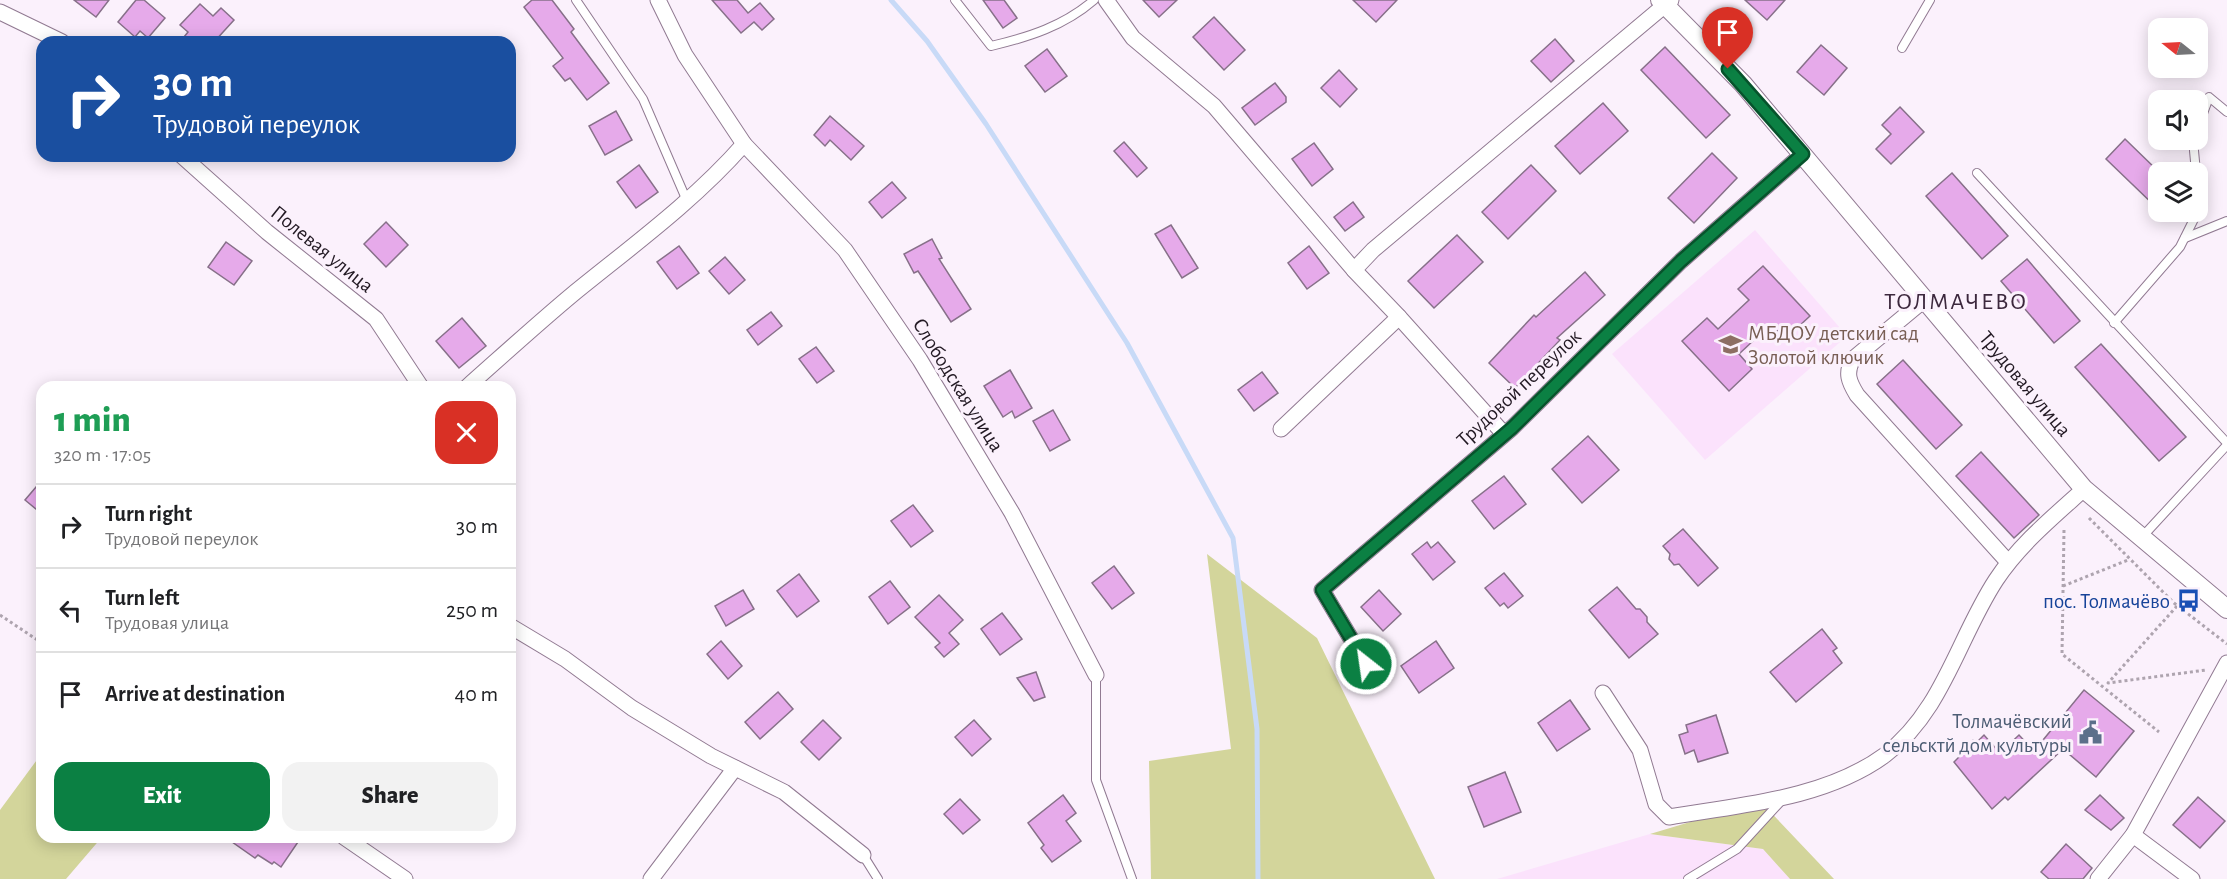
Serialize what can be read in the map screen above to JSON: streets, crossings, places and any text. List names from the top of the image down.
{
  "streets": {
    "street": [
      "Полевая улица",
      "Трудовая улица",
      "Слободская улица",
      "Трудовой переулок"
    ]
  },
  "crossings": [
    ["Трудовая улица", "Трудовой переулок"]
  ],
  "districts": ["ТОЛМАЧЕВО"],
  "places": {
    "school or university": ["МБДОУ детский сад Золотой ключик"],
    "bus stop": ["пос. Толмачёво"],
    "public building": ["Толмачёвский сельсктй дом культуры"]
  },
  "north": "left",
  "page": {
    "turn": ["30 m", "Трудовой переулок"],
    "heading": ["1 min", "320 m · 17:05"],
    "list": [
      {
        "name": "Turn right",
        "note": "Трудовой переулок",
        "value": "30 m"
      },
      {
        "name": "Turn left",
        "note": "Трудовая улица",
        "value": "250 m"
      },
      {
        "name": "Arrive at destination",
        "value": "40 m"
      }
    ],
    "buttons": ["Exit", "Share"]
  }
}
